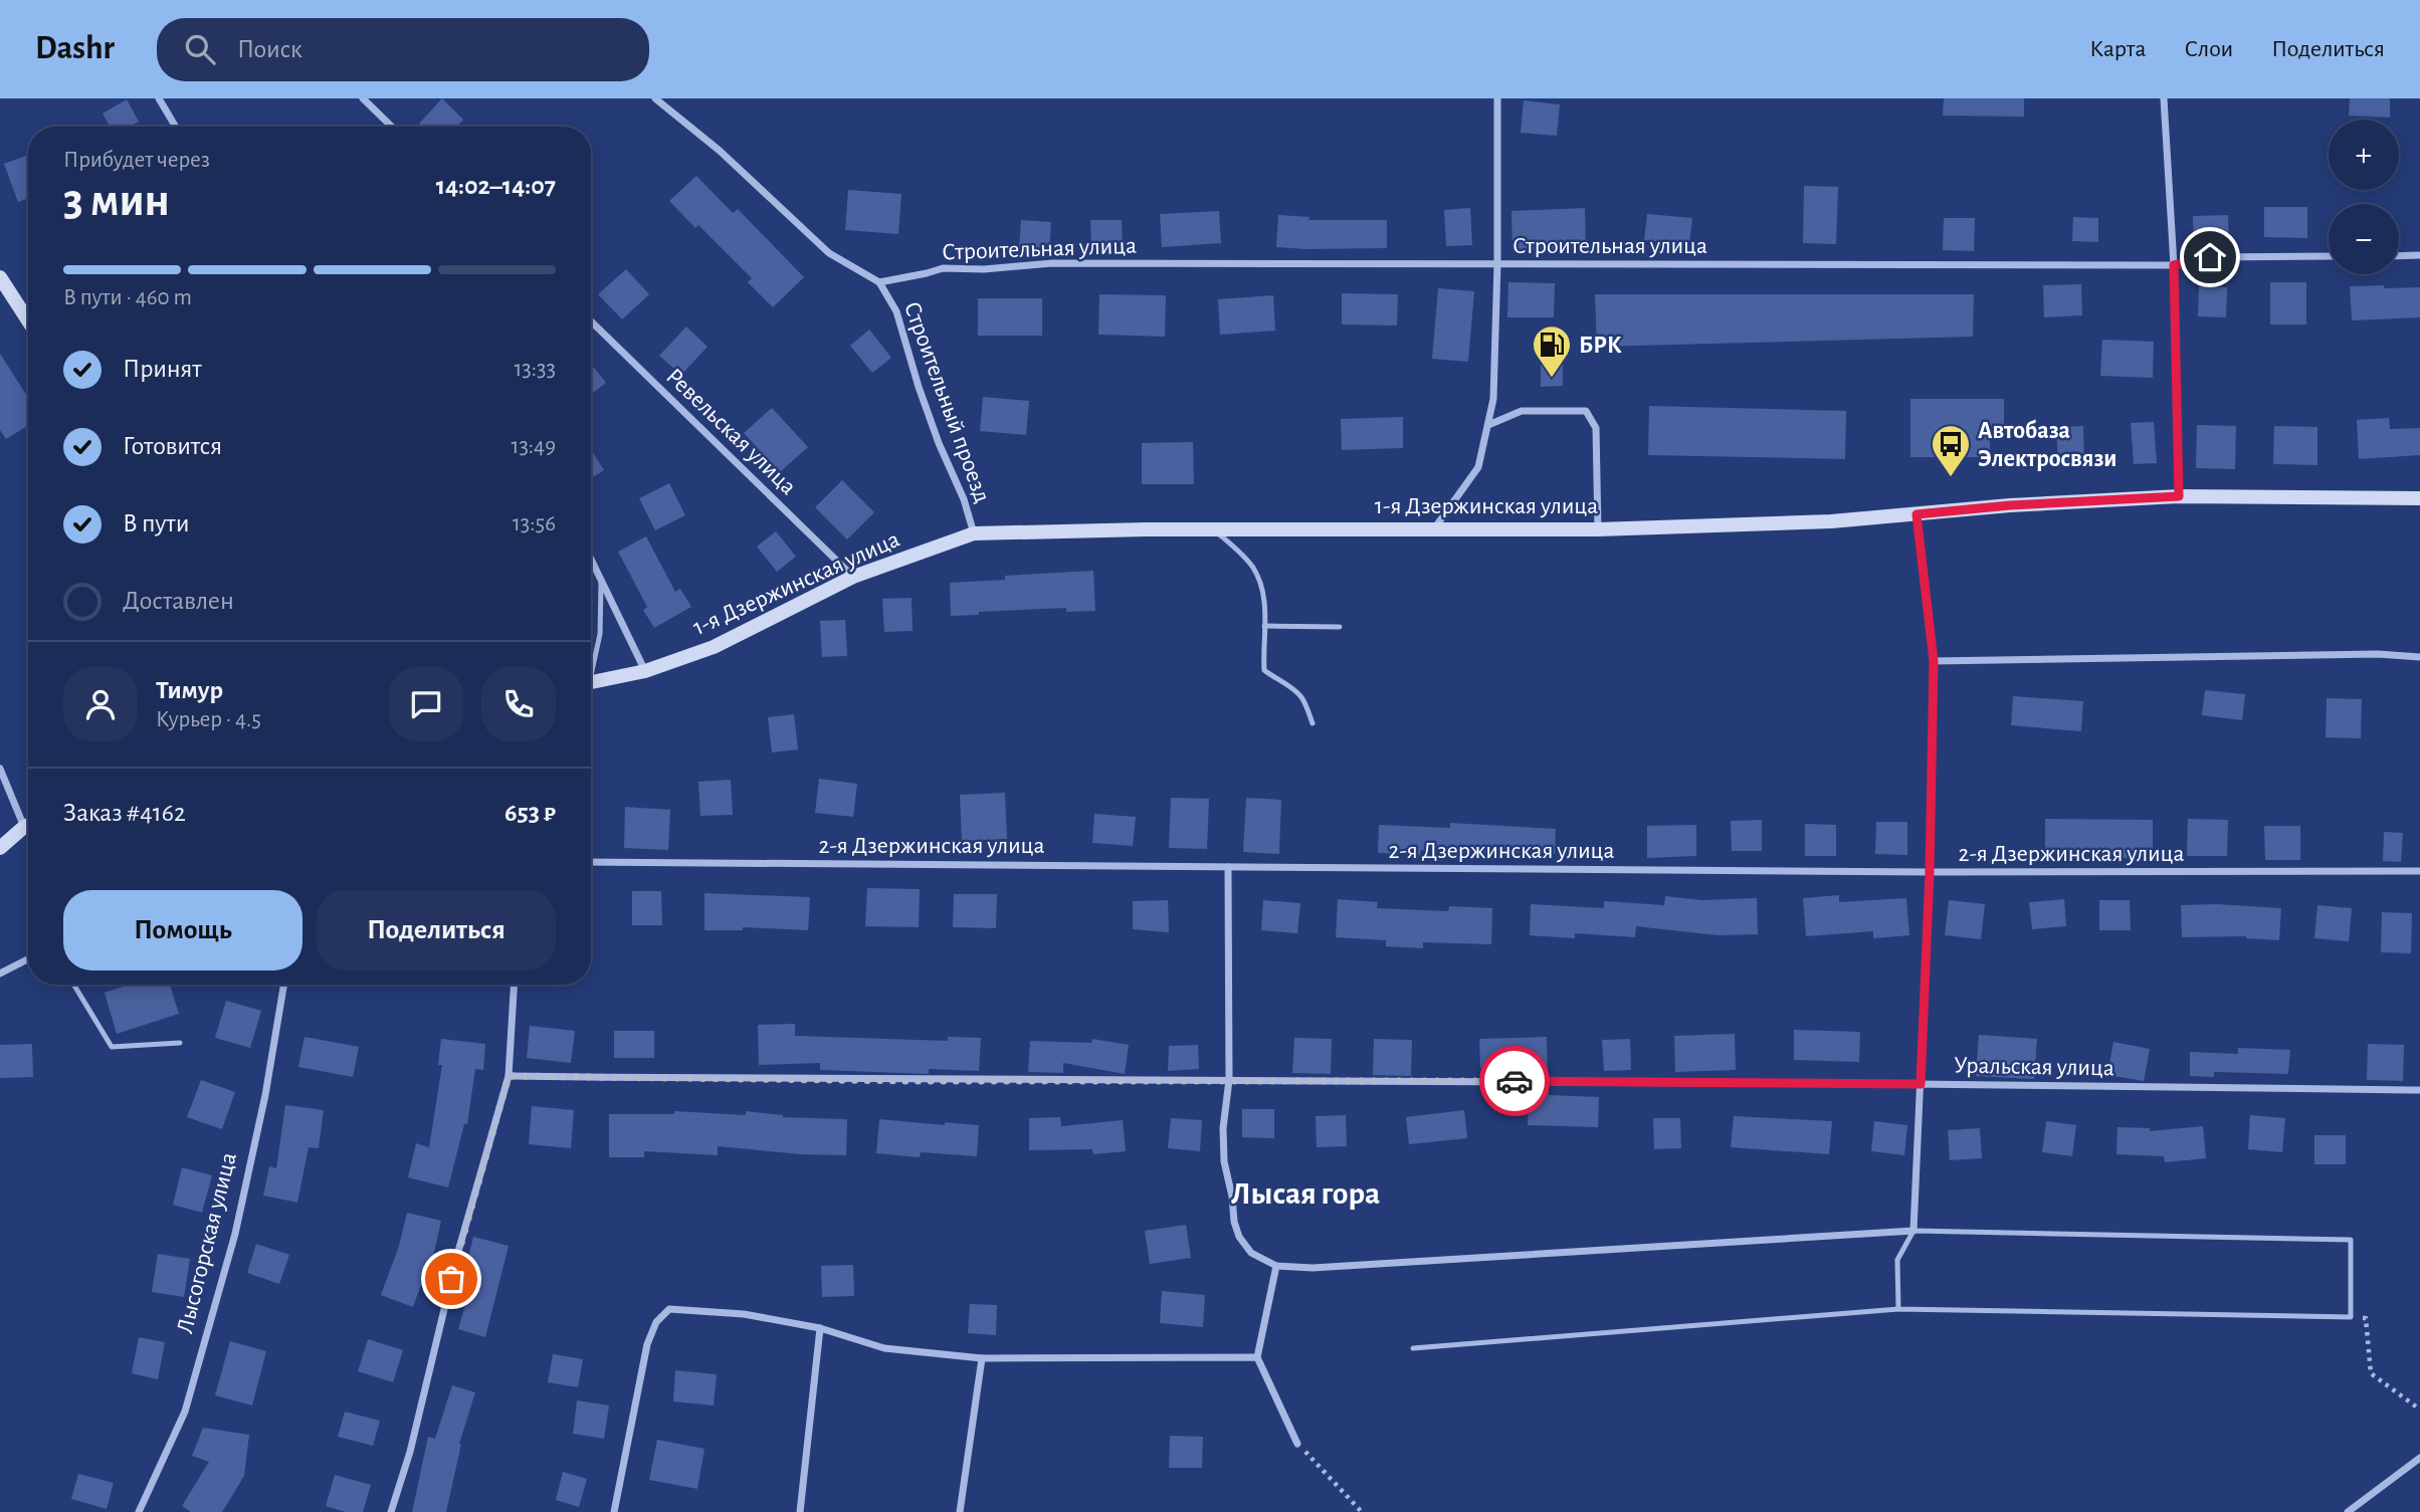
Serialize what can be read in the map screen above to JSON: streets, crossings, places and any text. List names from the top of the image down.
{
  "streets": {
    "street": [
      "Строительная улица",
      "Строительный проезд",
      "Ревельская улица",
      "1-я Дзержинская улица",
      "2-я Дзержинская улица",
      "Уральская улица",
      "Лысогорская улица"
    ]
  },
  "crossings": [
    ["Строительная улица", "Строительный проезд"],
    ["Строительный проезд", "1-я Дзержинская улица"],
    ["Ревельская улица", "1-я Дзержинская улица"]
  ],
  "districts": ["Лысая гора"],
  "places": {
    "fuel station": ["БРК"],
    "bus stop": ["Автобаза Электросвязи"]
  },
  "page": {
    "header": "Dashr",
    "search": "Поиск",
    "nav": ["Карта", "Слои", "Поделиться"],
    "map_buttons": ["+", "−"],
    "heading": ["3 мин", "Прибудет через", "14:02–14:07"],
    "panel": [
      "Тимур",
      "Курьер · 4.5",
      "Заказ #4162",
      "653 ₽"
    ],
    "bar": "В пути · 460 m",
    "list": [
      ["Принят", "13:33"],
      ["Готовится", "13:49"],
      ["В пути", "13:56"],
      "Доставлен"
    ],
    "buttons": ["Помощь", "Поделиться"]
  }
}
